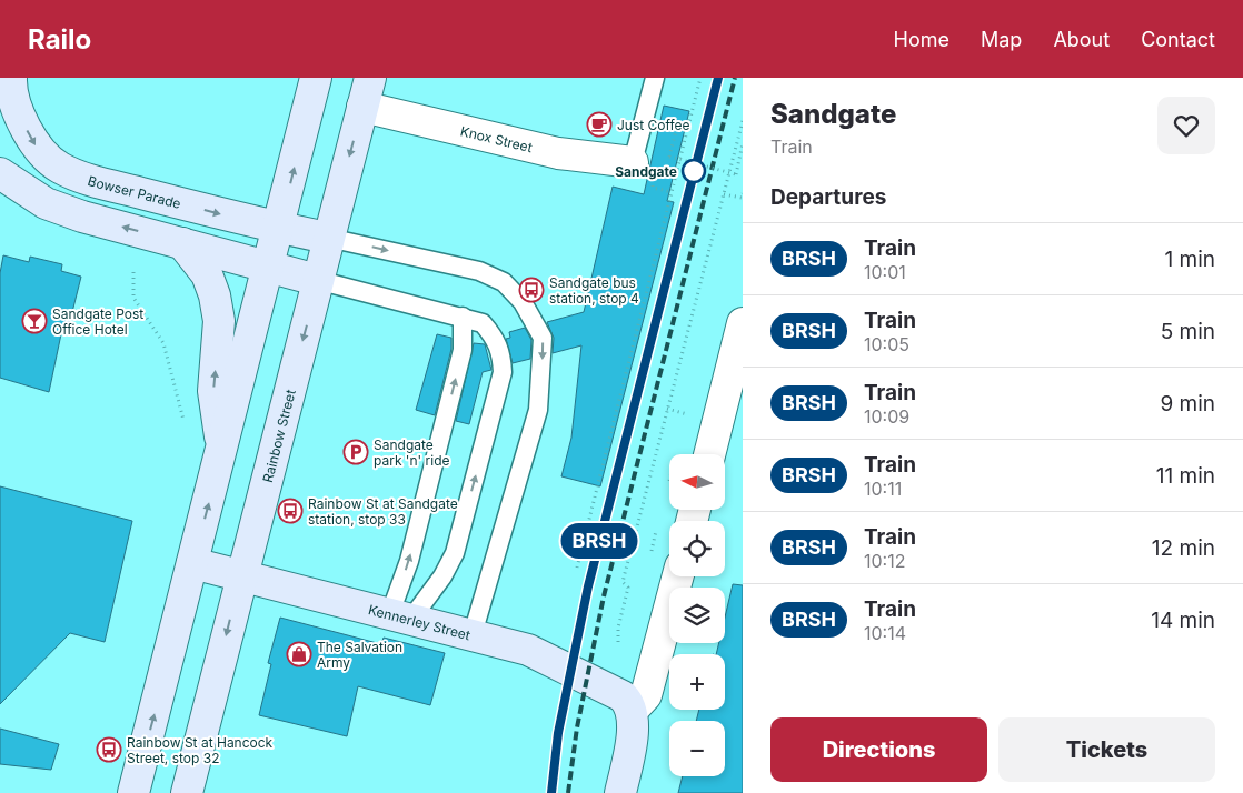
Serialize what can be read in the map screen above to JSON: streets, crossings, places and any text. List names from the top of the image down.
{
  "streets": {
    "main road": ["Bowser Parade", "Rainbow Street", "Kennerley Street"],
    "street": ["Knox Street"]
  },
  "crossings": [
    ["Knox Street", "Rainbow Street"],
    ["Bowser Parade", "Rainbow Street"],
    ["Rainbow Street", "Kennerley Street"]
  ],
  "places": {
    "cafe": ["Just Coffee"],
    "other": ["Sandgate"],
    "bus stop": ["Sandgate bus station, stop 4", "Rainbow St at Sandgate station, stop 33", "Rainbow St at Hancock Street, stop 32"],
    "bar": ["Sandgate Post Office Hotel"],
    "parking": ["Sandgate park 'n' ride"],
    "shop": ["The Salvation Army"]
  },
  "north": "left",
  "page": {
    "header": "Railo",
    "nav": [
      "Home",
      "Map",
      "About",
      "Contact"
    ],
    "on_map": "BRSH",
    "heading": [
      ["Sandgate", "Train"],
      "Departures"
    ],
    "list": [
      {
        "mark": "BRSH",
        "name": "Train",
        "note": "10:01",
        "value": "1 min"
      },
      {
        "mark": "BRSH",
        "name": "Train",
        "note": "10:05",
        "value": "5 min"
      },
      {
        "mark": "BRSH",
        "name": "Train",
        "note": "10:09",
        "value": "9 min"
      },
      {
        "mark": "BRSH",
        "name": "Train",
        "note": "10:11",
        "value": "11 min"
      },
      {
        "mark": "BRSH",
        "name": "Train",
        "note": "10:12",
        "value": "12 min"
      },
      {
        "mark": "BRSH",
        "name": "Train",
        "note": "10:14",
        "value": "14 min"
      }
    ],
    "map_buttons": ["+", "−"],
    "buttons": ["Directions", "Tickets"]
  }
}
